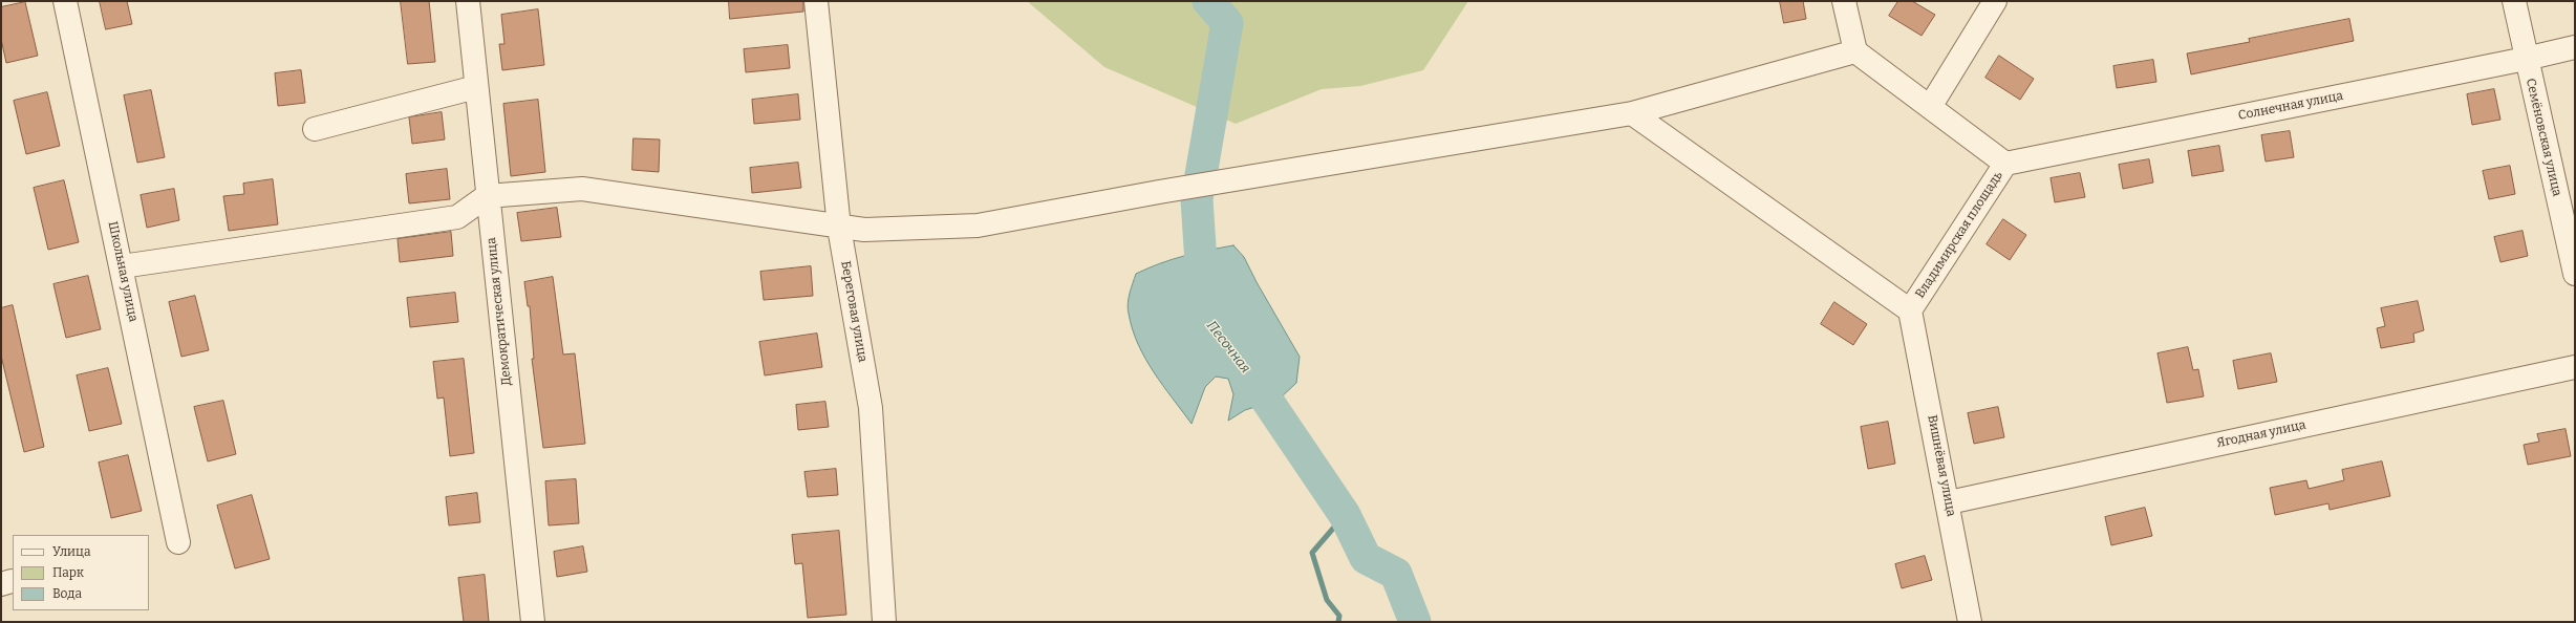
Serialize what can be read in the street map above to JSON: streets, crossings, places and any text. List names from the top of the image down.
{
  "streets": {
    "street": [
      "Солнечная улица",
      "Семёновская улица",
      "Владимирская площадь",
      "Школьная улица",
      "Демократическая улица",
      "Береговая улица",
      "Ягодная улица",
      "Вишнёвая улица"
    ]
  },
  "crossings": [
    ["Солнечная улица", "Семёновская улица"],
    ["Солнечная улица", "Владимирская площадь"],
    ["Владимирская площадь", "Вишнёвая улица"],
    ["Ягодная улица", "Вишнёвая улица"]
  ],
  "water": ["Песочная"],
  "legend": ["Улица", "Парк", "Вода"]
}
